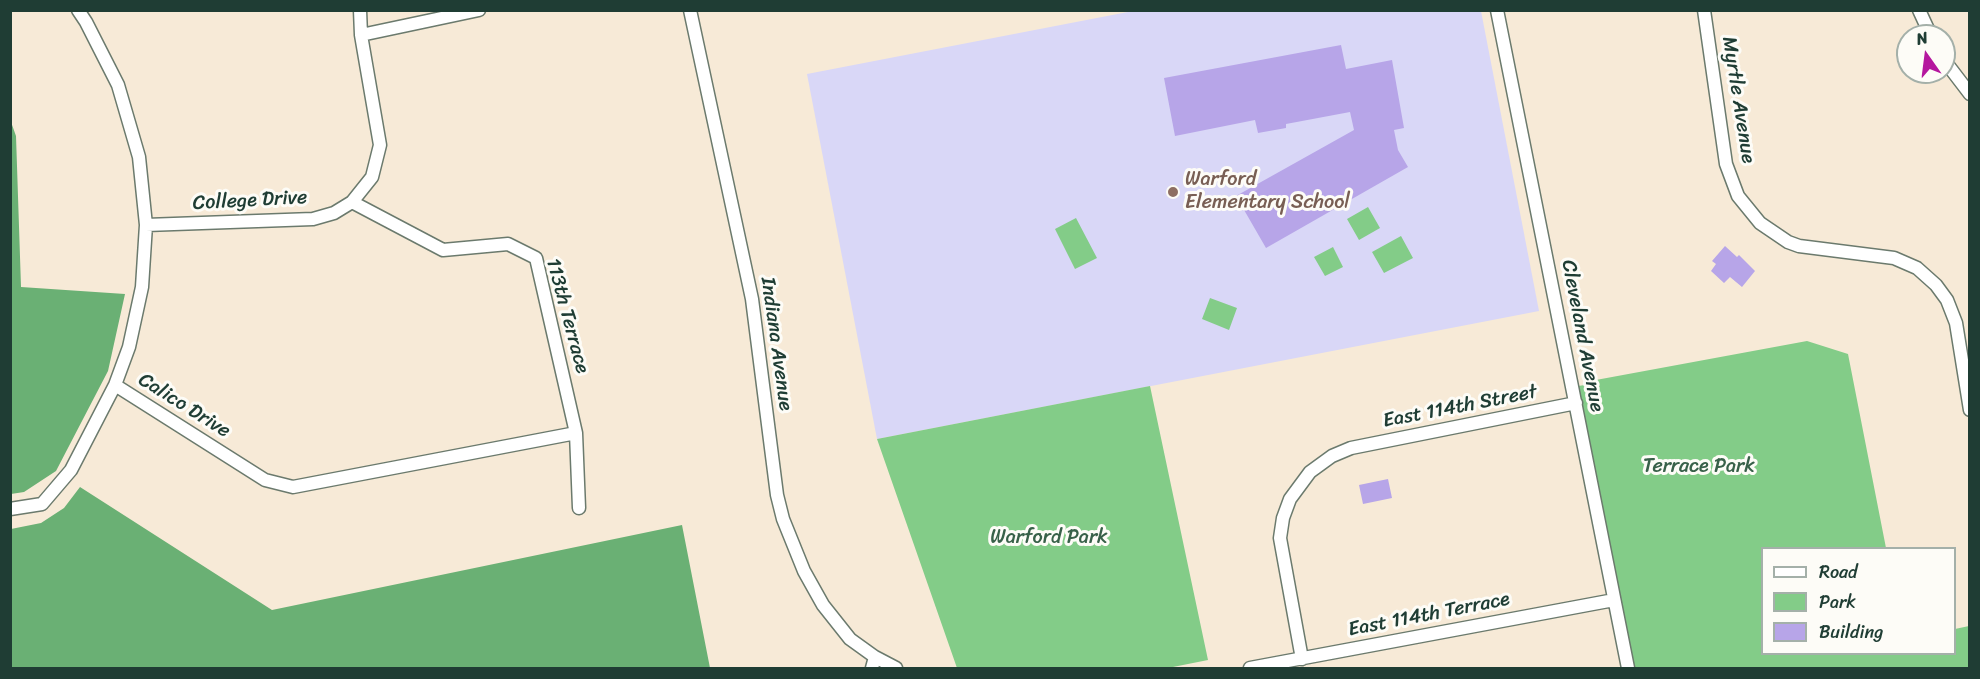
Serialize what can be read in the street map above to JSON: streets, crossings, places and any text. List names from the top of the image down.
{
  "streets": {
    "street": [
      "Myrtle Avenue",
      "College Drive",
      "113th Terrace",
      "Cleveland Avenue",
      "Indiana Avenue",
      "Calico Drive",
      "East 114th Street",
      "East 114th Terrace"
    ]
  },
  "crossings": [
    ["College Drive", "113th Terrace"],
    ["College Drive", "Calico Drive"],
    ["113th Terrace", "Calico Drive"],
    ["Cleveland Avenue", "East 114th Street"],
    ["Cleveland Avenue", "East 114th Terrace"],
    ["East 114th Street", "East 114th Terrace"]
  ],
  "parks": ["Terrace Park", "Warford Park"],
  "places": ["Warford Elementary School"],
  "legend": ["Road", "Park", "Building"],
  "north": "top"
}
